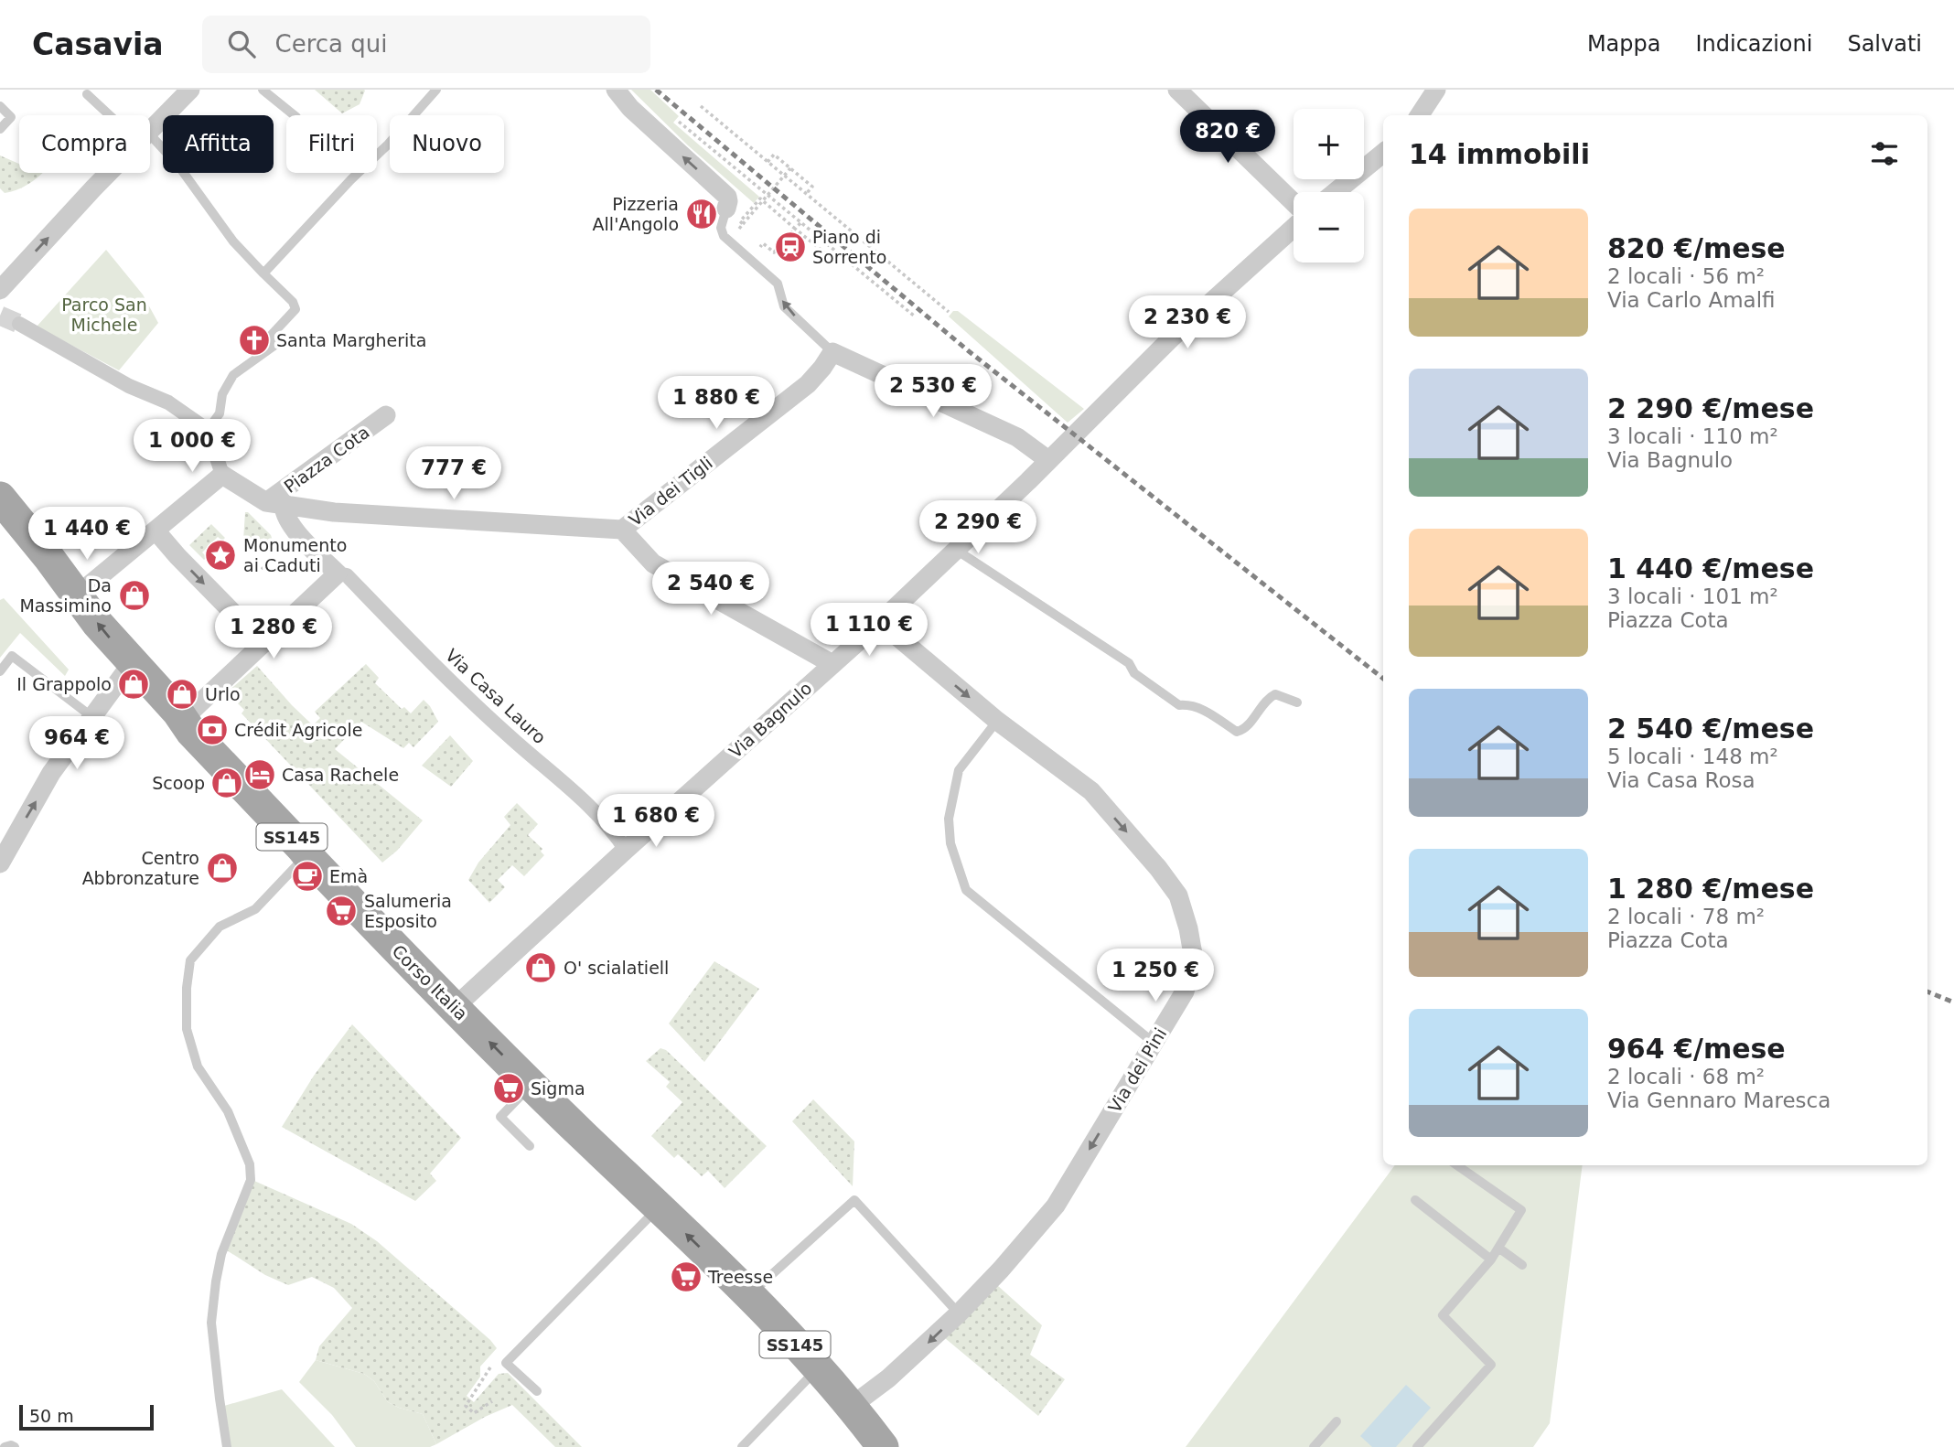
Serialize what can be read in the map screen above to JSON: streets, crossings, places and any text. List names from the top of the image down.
{
  "streets": {
    "main road": ["SS145", "Corso Italia"],
    "street": [
      "Piazza Cota",
      "Via dei Tigli",
      "Via Casa Lauro",
      "Via Bagnulo",
      "Via dei Pini"
    ]
  },
  "crossings": [
    ["Piazza Cota", "Via Casa Lauro"],
    ["Via Casa Lauro", "Via Bagnulo"],
    ["Via Bagnulo", "Corso Italia"],
    ["Via Bagnulo", "Via dei Pini"],
    ["Corso Italia", "Via dei Pini"]
  ],
  "parks": ["Parco San Michele"],
  "places": {
    "restaurant": ["Pizzeria All'Angolo"],
    "station": ["Piano di Sorrento"],
    "church": ["Santa Margherita"],
    "place": ["Monumento ai Caduti"],
    "shop": [
      "Da Massimino",
      "Il Grappolo",
      "Urlo",
      "Scoop",
      "Centro Abbronzature",
      "O' scialatiell"
    ],
    "bank": ["Crédit Agricole"],
    "hotel": ["Casa Rachele"],
    "cafe": ["Emà"],
    "supermarket": ["Salumeria Esposito", "Sigma", "Treesse"]
  },
  "scale_bar": "50 m",
  "page": {
    "header": "Casavia",
    "search": "Cerca qui",
    "nav": ["Mappa", "Indicazioni", "Salvati"],
    "map_buttons": ["+", "−"],
    "price": [
      "820 €",
      "2 230 €",
      "2 530 €",
      "1 880 €",
      "1 000 €",
      "777 €",
      "2 290 €",
      "1 440 €",
      "2 540 €",
      "1 110 €",
      "1 280 €",
      "964 €",
      "1 680 €",
      "1 250 €"
    ],
    "chip": [
      "Compra",
      "Affitta",
      "Filtri",
      "Nuovo"
    ],
    "heading": "14 immobili",
    "list": [
      {
        "name": "820 €/mese",
        "note": "2 locali · 56 m² · Via Carlo Amalfi"
      },
      {
        "name": "2 290 €/mese",
        "note": "3 locali · 110 m² · Via Bagnulo"
      },
      {
        "name": "1 440 €/mese",
        "note": "3 locali · 101 m² · Piazza Cota"
      },
      {
        "name": "2 540 €/mese",
        "note": "5 locali · 148 m² · Via Casa Rosa"
      },
      {
        "name": "1 280 €/mese",
        "note": "2 locali · 78 m² · Piazza Cota"
      },
      {
        "name": "964 €/mese",
        "note": "2 locali · 68 m² · Via Gennaro Maresca"
      }
    ],
    "scale": "50 m"
  }
}
